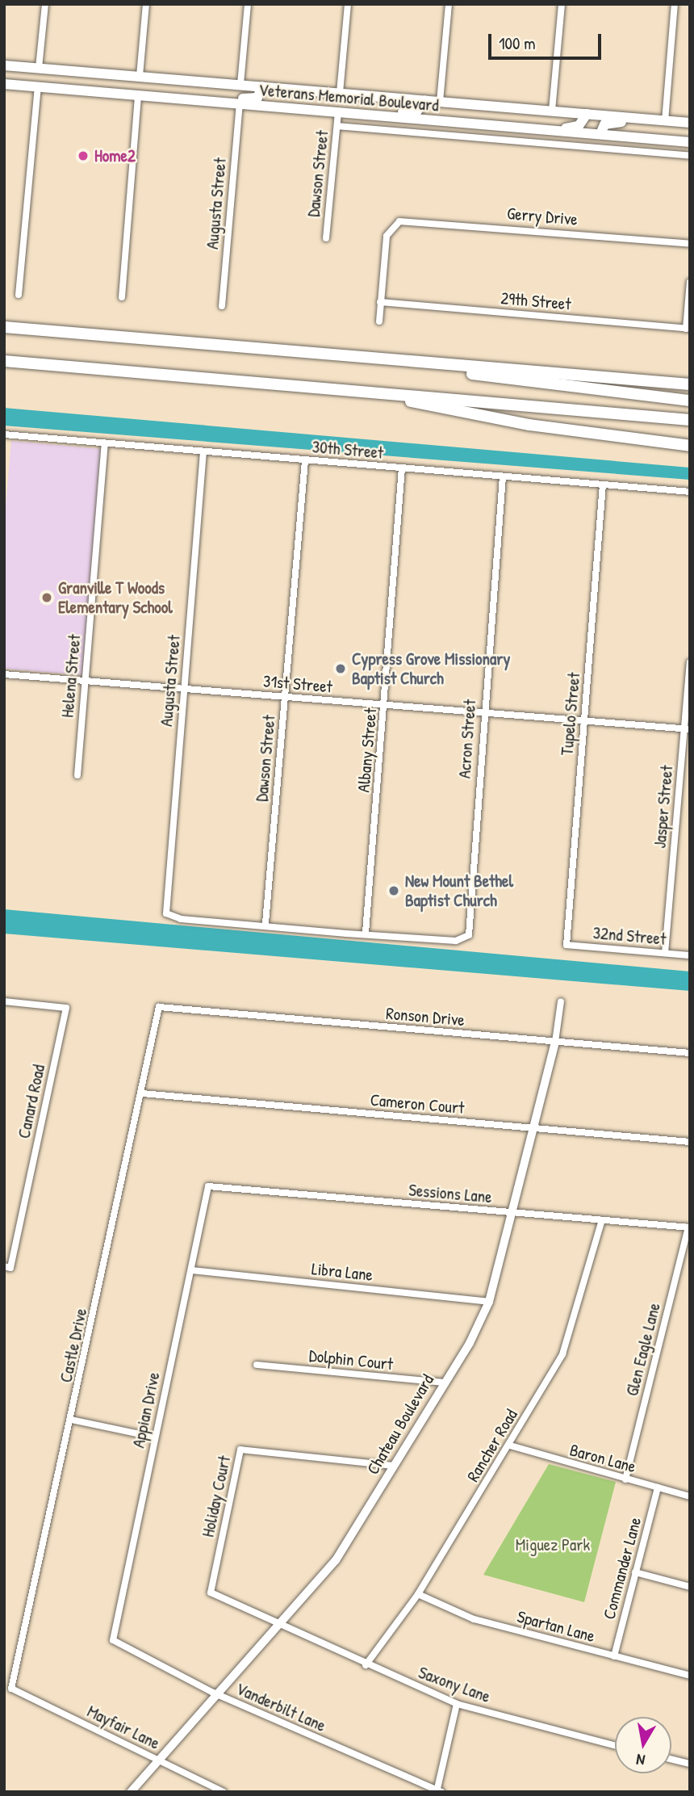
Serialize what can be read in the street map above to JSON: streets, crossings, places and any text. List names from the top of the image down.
{
  "streets": {
    "main road": ["Veterans Memorial Boulevard"],
    "street": [
      "Dawson Street",
      "Augusta Street",
      "Gerry Drive",
      "29th Street",
      "30th Street",
      "Helena Street",
      "31st Street",
      "Tupelo Street",
      "Acron Street",
      "Albany Street",
      "Jasper Street",
      "32nd Street",
      "Ronson Drive",
      "Canard Road",
      "Cameron Court",
      "Sessions Lane",
      "Libra Lane",
      "Castle Drive",
      "Glen Eagle Lane",
      "Dolphin Court",
      "Appian Drive",
      "Chateau Boulevard",
      "Rancher Road",
      "Baron Lane",
      "Holiday Court",
      "Commander Lane",
      "Spartan Lane",
      "Saxony Lane",
      "Vanderbilt Lane",
      "Mayfair Lane"
    ]
  },
  "crossings": [
    ["Veterans Memorial Boulevard", "Dawson Street"],
    ["Veterans Memorial Boulevard", "Augusta Street"],
    ["Dawson Street", "Augusta Street"],
    ["Dawson Street", "30th Street"],
    ["Dawson Street", "31st Street"],
    ["Augusta Street", "30th Street"],
    ["Augusta Street", "31st Street"],
    ["Gerry Drive", "29th Street"],
    ["30th Street", "Helena Street"],
    ["30th Street", "Tupelo Street"],
    ["30th Street", "Acron Street"],
    ["30th Street", "Albany Street"],
    ["Helena Street", "31st Street"],
    ["31st Street", "Tupelo Street"],
    ["31st Street", "Acron Street"],
    ["31st Street", "Albany Street"],
    ["31st Street", "Jasper Street"],
    ["Tupelo Street", "32nd Street"],
    ["Acron Street", "Albany Street"],
    ["Jasper Street", "32nd Street"],
    ["Ronson Drive", "Castle Drive"],
    ["Ronson Drive", "Chateau Boulevard"],
    ["Cameron Court", "Castle Drive"],
    ["Cameron Court", "Chateau Boulevard"],
    ["Sessions Lane", "Glen Eagle Lane"],
    ["Sessions Lane", "Appian Drive"],
    ["Sessions Lane", "Chateau Boulevard"],
    ["Sessions Lane", "Rancher Road"],
    ["Libra Lane", "Appian Drive"],
    ["Libra Lane", "Chateau Boulevard"],
    ["Castle Drive", "Mayfair Lane"],
    ["Glen Eagle Lane", "Baron Lane"],
    ["Dolphin Court", "Chateau Boulevard"],
    ["Appian Drive", "Vanderbilt Lane"],
    ["Chateau Boulevard", "Holiday Court"],
    ["Chateau Boulevard", "Saxony Lane"],
    ["Chateau Boulevard", "Vanderbilt Lane"],
    ["Chateau Boulevard", "Mayfair Lane"],
    ["Rancher Road", "Baron Lane"],
    ["Rancher Road", "Spartan Lane"],
    ["Rancher Road", "Saxony Lane"],
    ["Baron Lane", "Commander Lane"],
    ["Holiday Court", "Saxony Lane"],
    ["Commander Lane", "Spartan Lane"]
  ],
  "parks": ["Miguez Park"],
  "places": [
    "Home2",
    "Granville T Woods Elementary School",
    "Cypress Grove Missionary Baptist Church",
    "New Mount Bethel Baptist Church"
  ],
  "scale_bar": "100 m",
  "north": "bottom"
}
